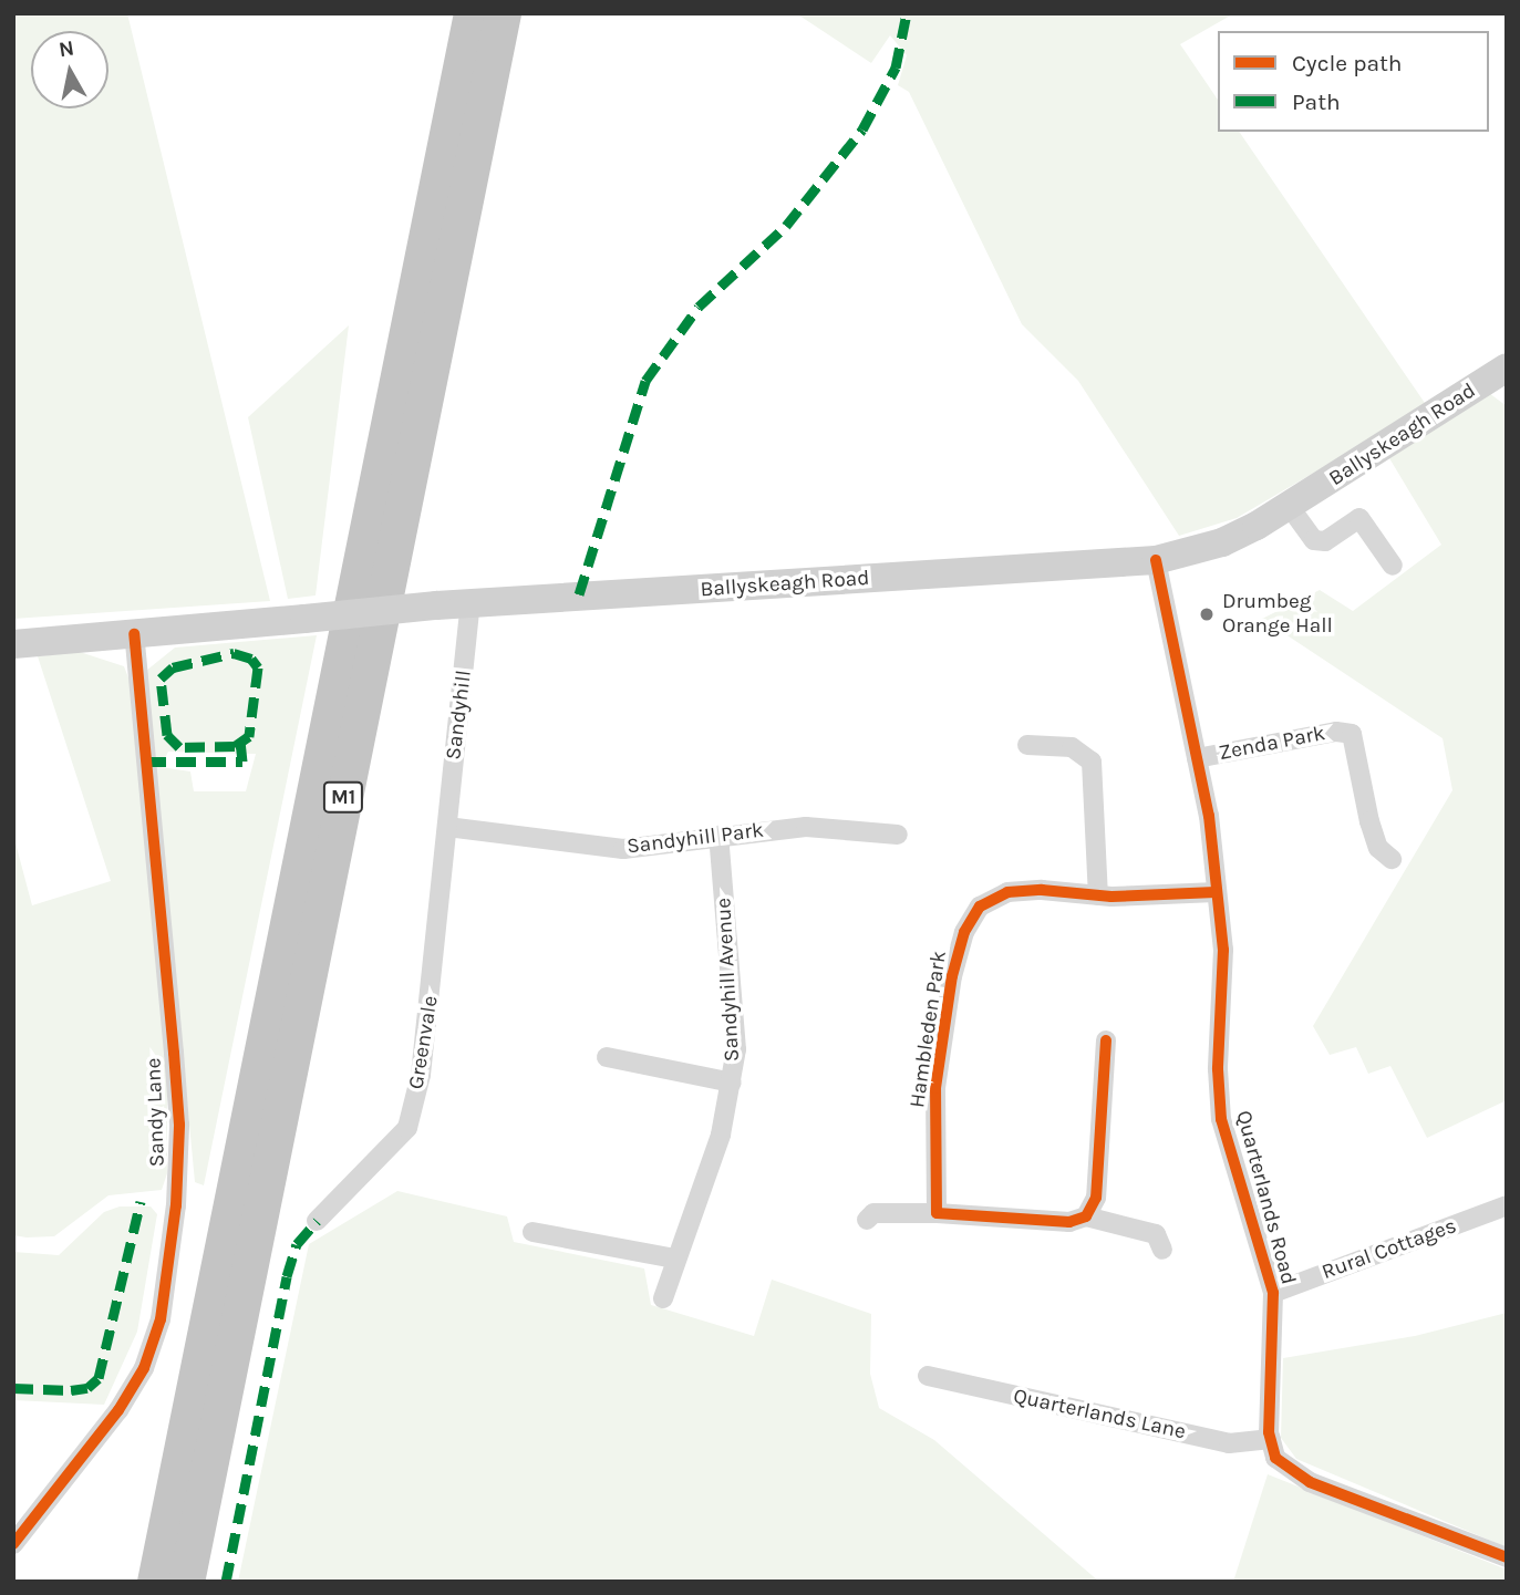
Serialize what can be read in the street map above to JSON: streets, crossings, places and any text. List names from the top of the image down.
{
  "streets": {
    "highway": ["M1"],
    "main road": ["Ballyskeagh Road"],
    "street": [
      "Sandyhill",
      "Zenda Park",
      "Sandyhill Park",
      "Sandyhill Avenue",
      "Hambleden Park",
      "Greenvale",
      "Sandy Lane",
      "Quarterlands Road",
      "Rural Cottages",
      "Quarterlands Lane"
    ]
  },
  "crossings": [
    ["Ballyskeagh Road", "Sandyhill"],
    ["Ballyskeagh Road", "Sandy Lane"],
    ["Ballyskeagh Road", "Quarterlands Road"],
    ["Sandyhill", "Sandyhill Park"],
    ["Sandyhill", "Greenvale"],
    ["Zenda Park", "Quarterlands Road"],
    ["Sandyhill Park", "Sandyhill Avenue"],
    ["Sandyhill Park", "Greenvale"],
    ["Hambleden Park", "Quarterlands Road"],
    ["Quarterlands Road", "Rural Cottages"],
    ["Quarterlands Road", "Quarterlands Lane"]
  ],
  "places": ["Drumbeg Orange Hall"],
  "legend": ["Cycle path", "Path"],
  "north": "top"
}
